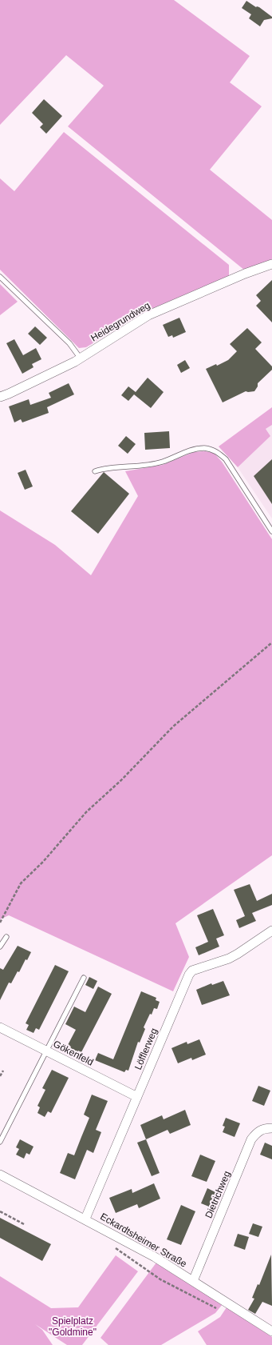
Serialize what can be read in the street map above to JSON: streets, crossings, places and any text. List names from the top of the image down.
{
  "streets": {
    "street": [
      "Heidegrundweg",
      "Löfflerweg",
      "Gökenfeld",
      "Dietrichweg",
      "Eckardtsheimer Straße"
    ]
  },
  "crossings": [
    ["Löfflerweg", "Gökenfeld"],
    ["Löfflerweg", "Eckardtsheimer Straße"],
    ["Dietrichweg", "Eckardtsheimer Straße"]
  ],
  "parks": ["Spielplatz \"Goldmine\""]
}
